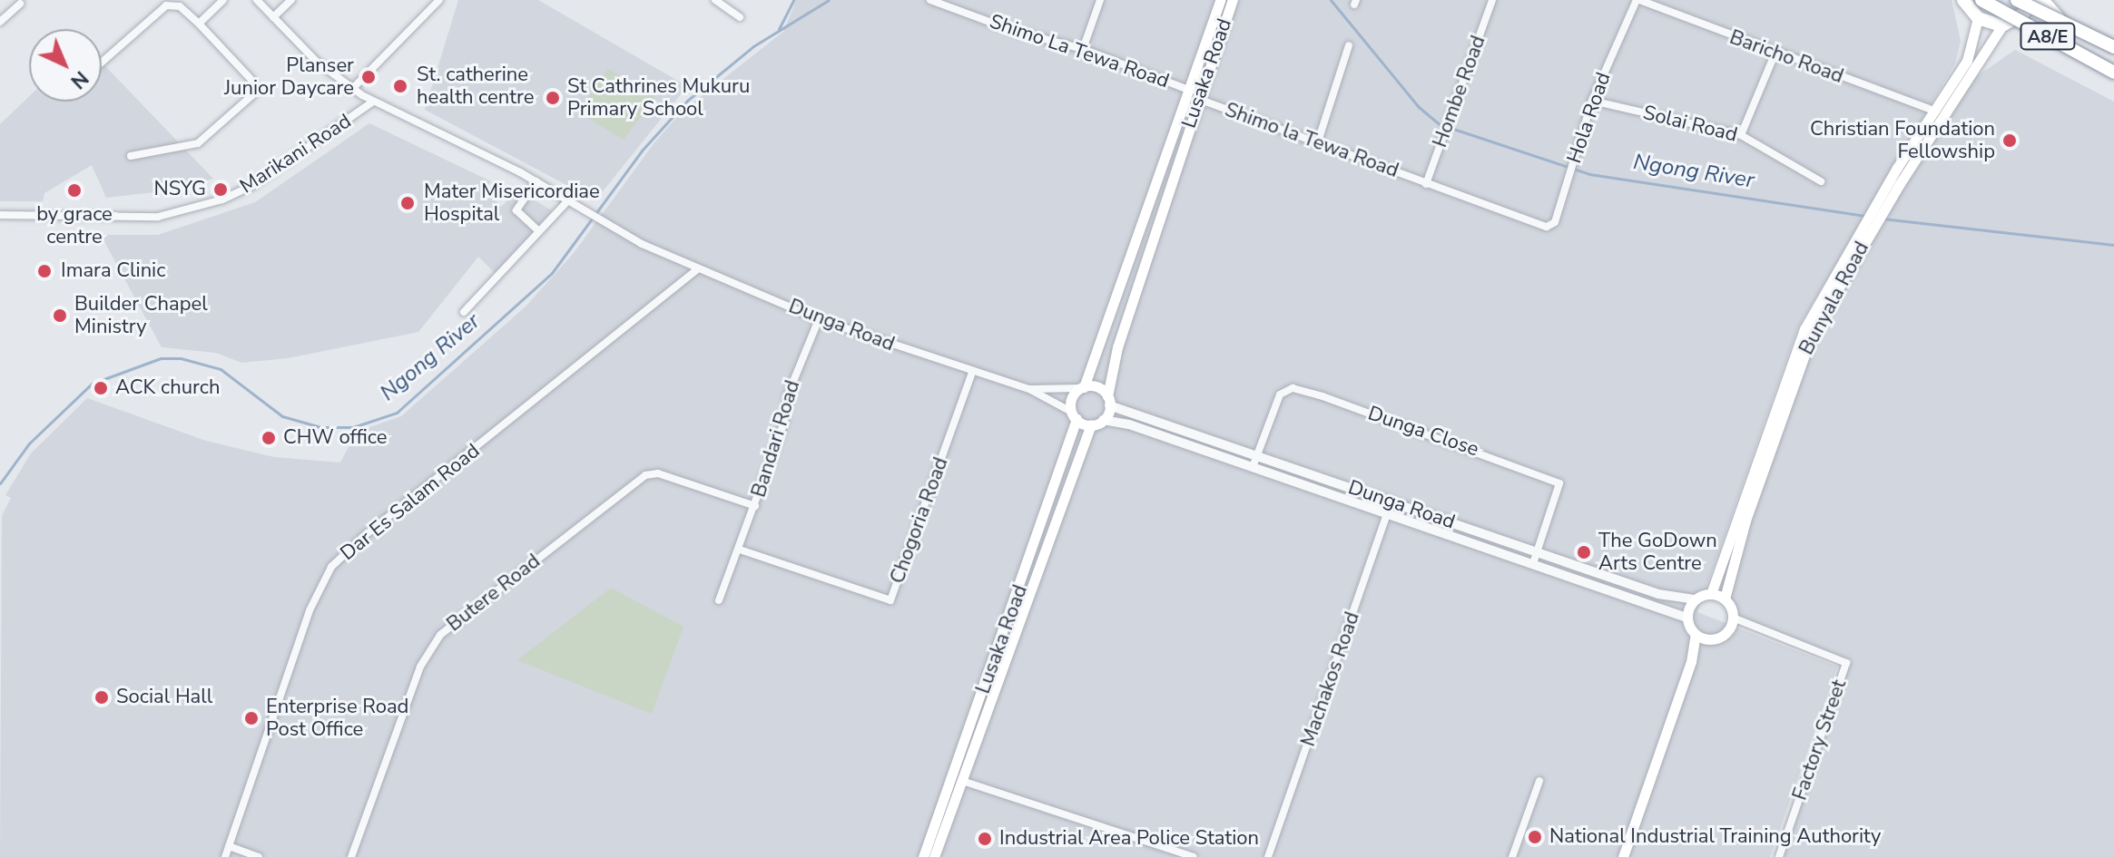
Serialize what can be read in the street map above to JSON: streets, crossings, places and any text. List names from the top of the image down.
{
  "streets": {
    "highway": ["A8/E"],
    "main road": ["Lusaka Road", "Bunyala Road"],
    "street": [
      "Shimo La Tewa Road",
      "Baricho Road",
      "Hombe Road",
      "Hola Road",
      "Solai Road",
      "Shimo la Tewa Road",
      "Marikani Road",
      "Dunga Road",
      "Dunga Close",
      "Bandari Road",
      "Dar Es Salam Road",
      "Chogoria Road",
      "Butere Road",
      "Machakos Road",
      "Factory Street"
    ]
  },
  "crossings": [
    ["Shimo La Tewa Road", "Lusaka Road"],
    ["Baricho Road", "Hola Road"],
    ["Baricho Road", "Bunyala Road"],
    ["Lusaka Road", "Shimo la Tewa Road"],
    ["Lusaka Road", "Dunga Road"],
    ["Hombe Road", "Shimo la Tewa Road"],
    ["Hola Road", "Solai Road"],
    ["Hola Road", "Shimo la Tewa Road"],
    ["Marikani Road", "Dunga Road"],
    ["Bunyala Road", "Dunga Road"],
    ["Bunyala Road", "Factory Street"],
    ["Dunga Road", "Dunga Close"],
    ["Dunga Road", "Bandari Road"],
    ["Dunga Road", "Dar Es Salam Road"],
    ["Dunga Road", "Chogoria Road"],
    ["Dunga Road", "Machakos Road"],
    ["Dunga Road", "Factory Street"],
    ["Bandari Road", "Chogoria Road"],
    ["Bandari Road", "Butere Road"]
  ],
  "water": ["Ngong River"],
  "places": [
    "Planser Junior Daycare",
    "St. catherine health centre",
    "St Cathrines Mukuru Primary School",
    "Christian Foundation Fellowship",
    "NSYG",
    "by grace centre",
    "Mater Misericordiae Hospital",
    "Imara Clinic",
    "Builder Chapel Ministry",
    "ACK church",
    "CHW office",
    "The GoDown Arts Centre",
    "Social Hall",
    "Enterprise Road Post Office",
    "National Industrial Training Authority",
    "Industrial Area Police Station"
  ],
  "north": "bottom right"
}
